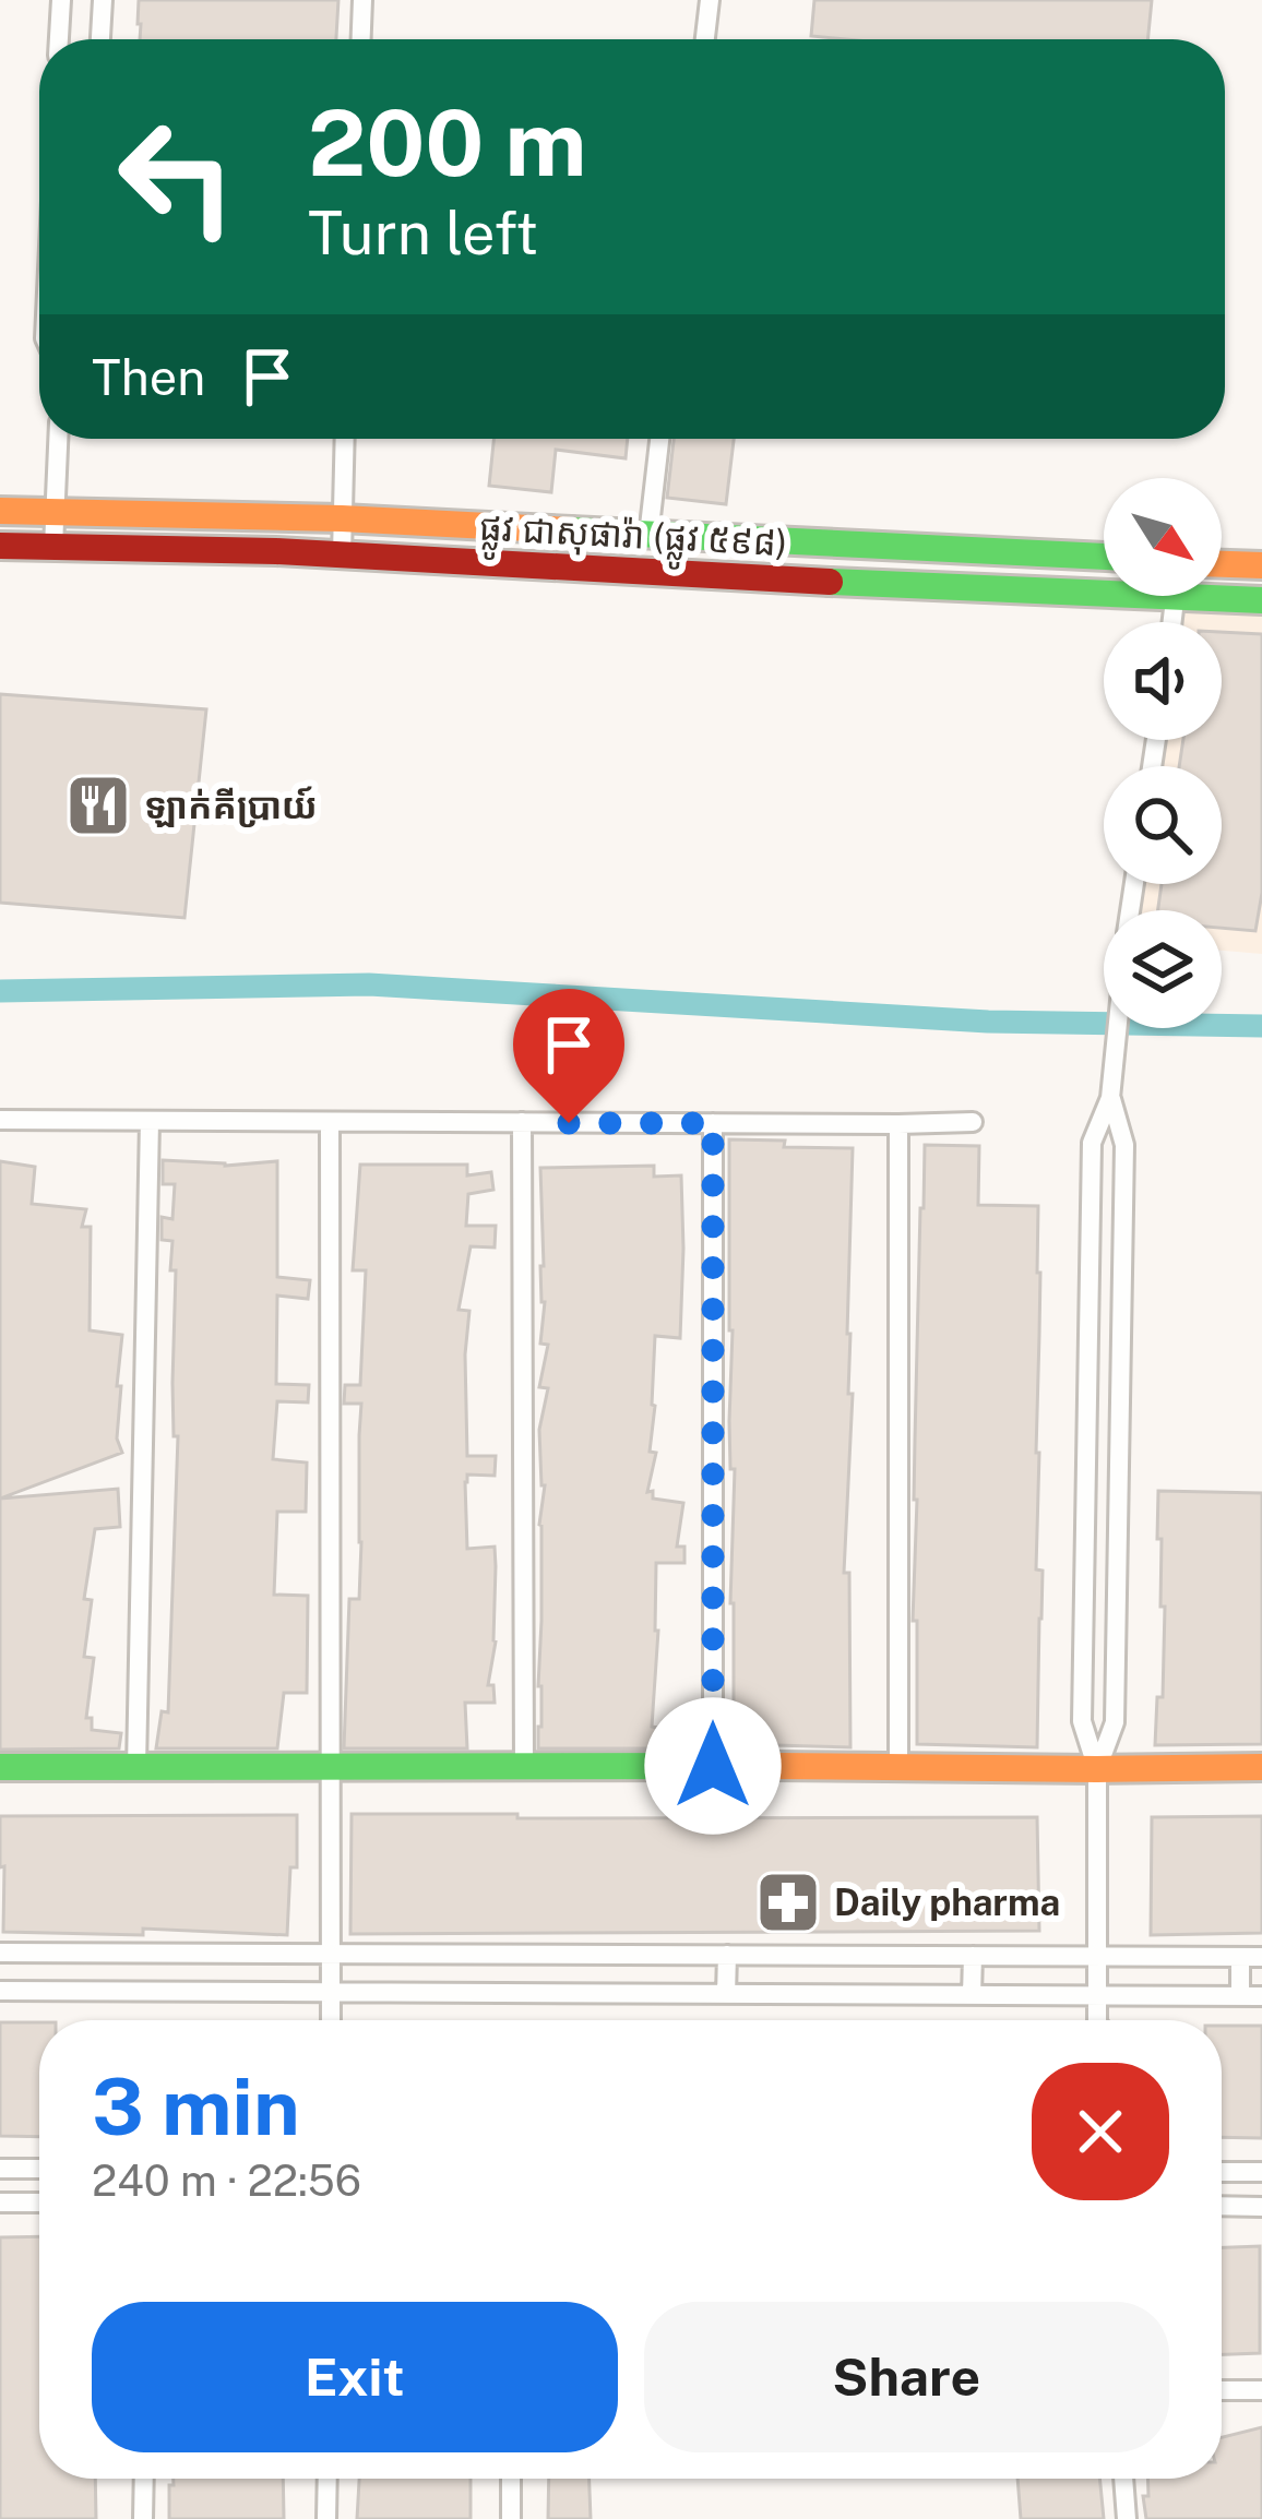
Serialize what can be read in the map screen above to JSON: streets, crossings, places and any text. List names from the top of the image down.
{
  "streets": {
    "main road": ["ផ្លូវ ជាសុផារ៉ា (ផ្លូវ ៥៩៨)"]
  },
  "places": {
    "restaurant": ["ឡាក់គីប្រាយ៍"],
    "pharmacy": ["Daily pharma"]
  },
  "north": "bottom right",
  "page": {
    "turn": ["200 m", "Turn left"],
    "then": "Then",
    "heading": ["3 min", "240 m · 22:56"],
    "buttons": ["Exit", "Share"]
  }
}
